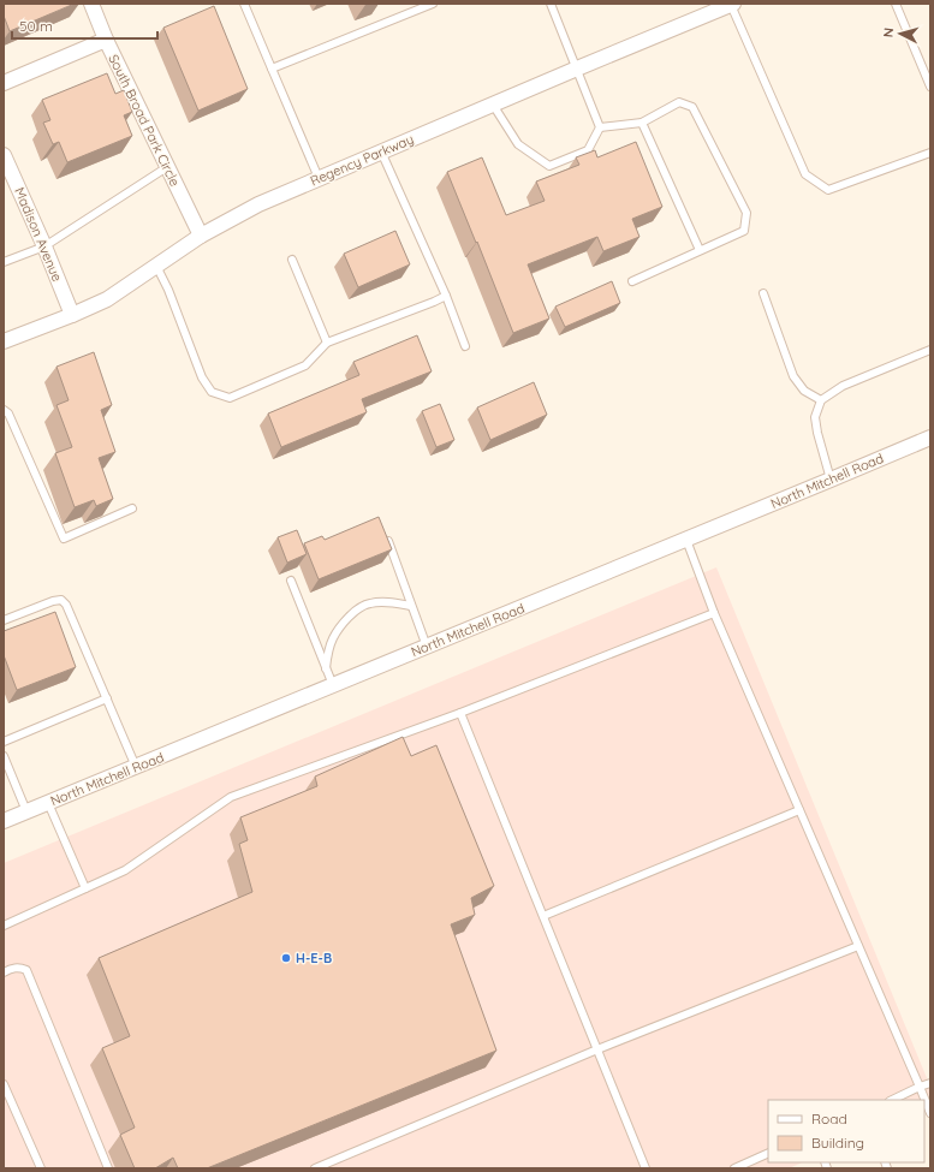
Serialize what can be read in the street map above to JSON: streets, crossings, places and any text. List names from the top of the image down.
{
  "streets": {
    "street": [
      "South Broad Park Circle",
      "Regency Parkway",
      "Madison Avenue",
      "North Mitchell Road"
    ]
  },
  "crossings": [
    ["South Broad Park Circle", "Regency Parkway"],
    ["Regency Parkway", "Madison Avenue"]
  ],
  "places": ["H-E-B"],
  "legend": ["Road", "Building"],
  "scale_bar": "50 m",
  "north": "left"
}
